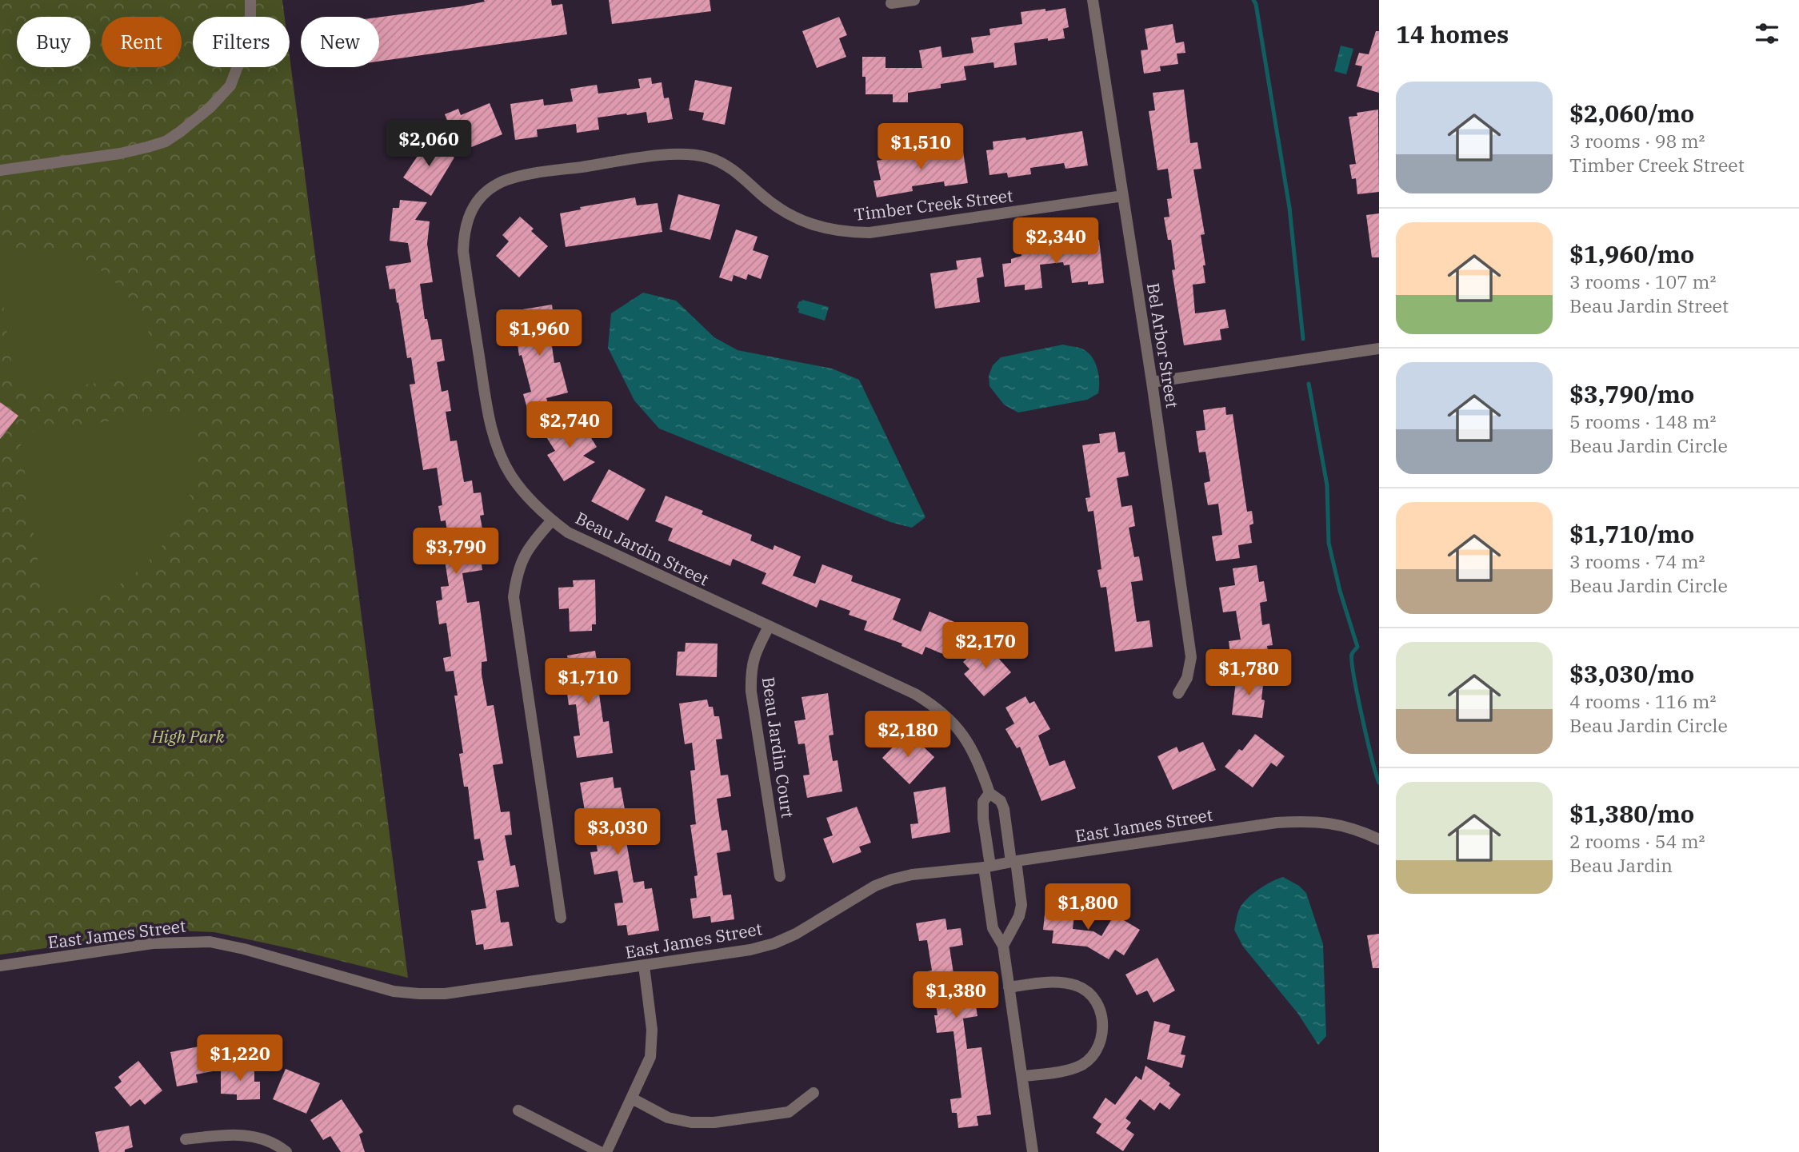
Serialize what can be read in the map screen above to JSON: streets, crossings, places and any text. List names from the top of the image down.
{
  "streets": {
    "street": [
      "Timber Creek Street",
      "Bel Arbor Street",
      "Beau Jardin Street",
      "Beau Jardin Court",
      "East James Street"
    ]
  },
  "crossings": [
    ["Timber Creek Street", "Bel Arbor Street"],
    ["Timber Creek Street", "Beau Jardin Street"],
    ["Beau Jardin Street", "Beau Jardin Court"],
    ["Beau Jardin Street", "East James Street"]
  ],
  "parks": ["High Park"],
  "page": {
    "heading": "14 homes",
    "chip": [
      "Buy",
      "Rent",
      "Filters",
      "New"
    ],
    "list": [
      {
        "name": "$2,060/mo",
        "note": "3 rooms · 98 m² · Timber Creek Street"
      },
      {
        "name": "$1,960/mo",
        "note": "3 rooms · 107 m² · Beau Jardin Street"
      },
      {
        "name": "$3,790/mo",
        "note": "5 rooms · 148 m² · Beau Jardin Circle"
      },
      {
        "name": "$1,710/mo",
        "note": "3 rooms · 74 m² · Beau Jardin Circle"
      },
      {
        "name": "$3,030/mo",
        "note": "4 rooms · 116 m² · Beau Jardin Circle"
      },
      {
        "name": "$1,380/mo",
        "note": "2 rooms · 54 m² · Beau Jardin"
      }
    ],
    "price": [
      "$2,060",
      "$1,510",
      "$2,340",
      "$1,960",
      "$2,740",
      "$3,790",
      "$2,170",
      "$1,780",
      "$1,710",
      "$2,180",
      "$3,030",
      "$1,800",
      "$1,380",
      "$1,220"
    ]
  }
}
